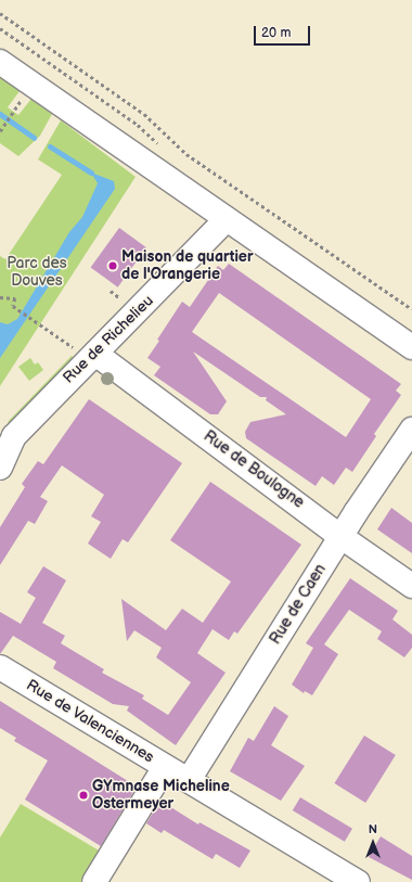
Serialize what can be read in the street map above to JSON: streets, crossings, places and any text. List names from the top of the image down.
{
  "streets": {
    "street": [
      "Rue de Richelieu",
      "Rue de Boulogne",
      "Rue de Caen",
      "Rue de Valenciennes"
    ]
  },
  "crossings": [
    ["Rue de Richelieu", "Rue de Boulogne"],
    ["Rue de Boulogne", "Rue de Caen"],
    ["Rue de Caen", "Rue de Valenciennes"]
  ],
  "parks": ["Parc des Douves"],
  "places": ["Maison de quartier de l'Orangerie", "GYmnase Micheline Ostermeyer"],
  "scale_bar": "20 m",
  "north": "top"
}
